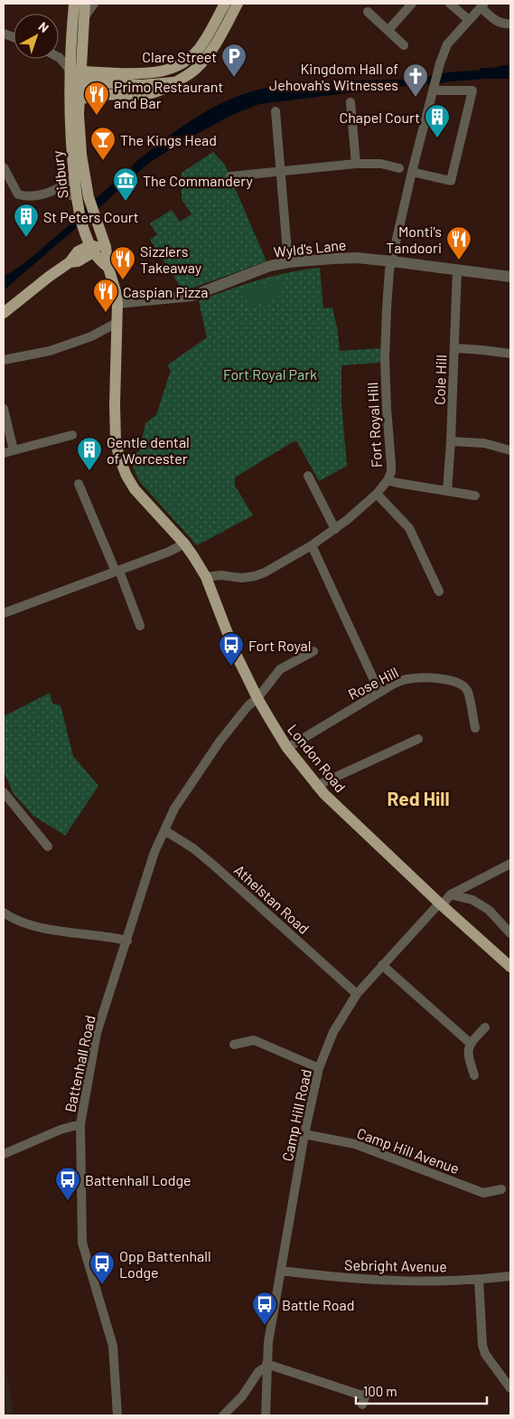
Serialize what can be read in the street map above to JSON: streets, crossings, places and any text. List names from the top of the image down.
{
  "streets": {
    "main road": ["Sidbury", "London Road"],
    "street": [
      "Wyld's Lane",
      "Cole Hill",
      "Fort Royal Hill",
      "Rose Hill",
      "Athelstan Road",
      "Battenhall Road",
      "Camp Hill Road",
      "Camp Hill Avenue",
      "Sebright Avenue"
    ]
  },
  "crossings": [
    ["Sidbury", "Wyld's Lane"],
    ["Sidbury", "London Road"],
    ["Wyld's Lane", "Cole Hill"],
    ["Wyld's Lane", "Fort Royal Hill"],
    ["Fort Royal Hill", "London Road"],
    ["Rose Hill", "London Road"],
    ["London Road", "Battenhall Road"],
    ["London Road", "Camp Hill Road"],
    ["Athelstan Road", "Battenhall Road"],
    ["Athelstan Road", "Camp Hill Road"],
    ["Camp Hill Road", "Camp Hill Avenue"],
    ["Camp Hill Road", "Sebright Avenue"]
  ],
  "districts": ["Red Hill"],
  "parks": ["Fort Royal Park"],
  "places": {
    "parking": ["Clare Street"],
    "church": ["Kingdom Hall of Jehovah's Witnesses"],
    "restaurant": [
      "Primo Restaurant and Bar",
      "Monti's Tandoori",
      "Sizzlers Takeaway",
      "Caspian Pizza"
    ],
    "building": ["Chapel Court", "St Peters Court", "Gentle dental of Worcester"],
    "bar": ["The Kings Head"],
    "museum": ["The Commandery"],
    "bus stop": [
      "Fort Royal",
      "Battenhall Lodge",
      "Opp Battenhall Lodge",
      "Battle Road"
    ]
  },
  "scale_bar": "100 m",
  "north": "top right"
}
